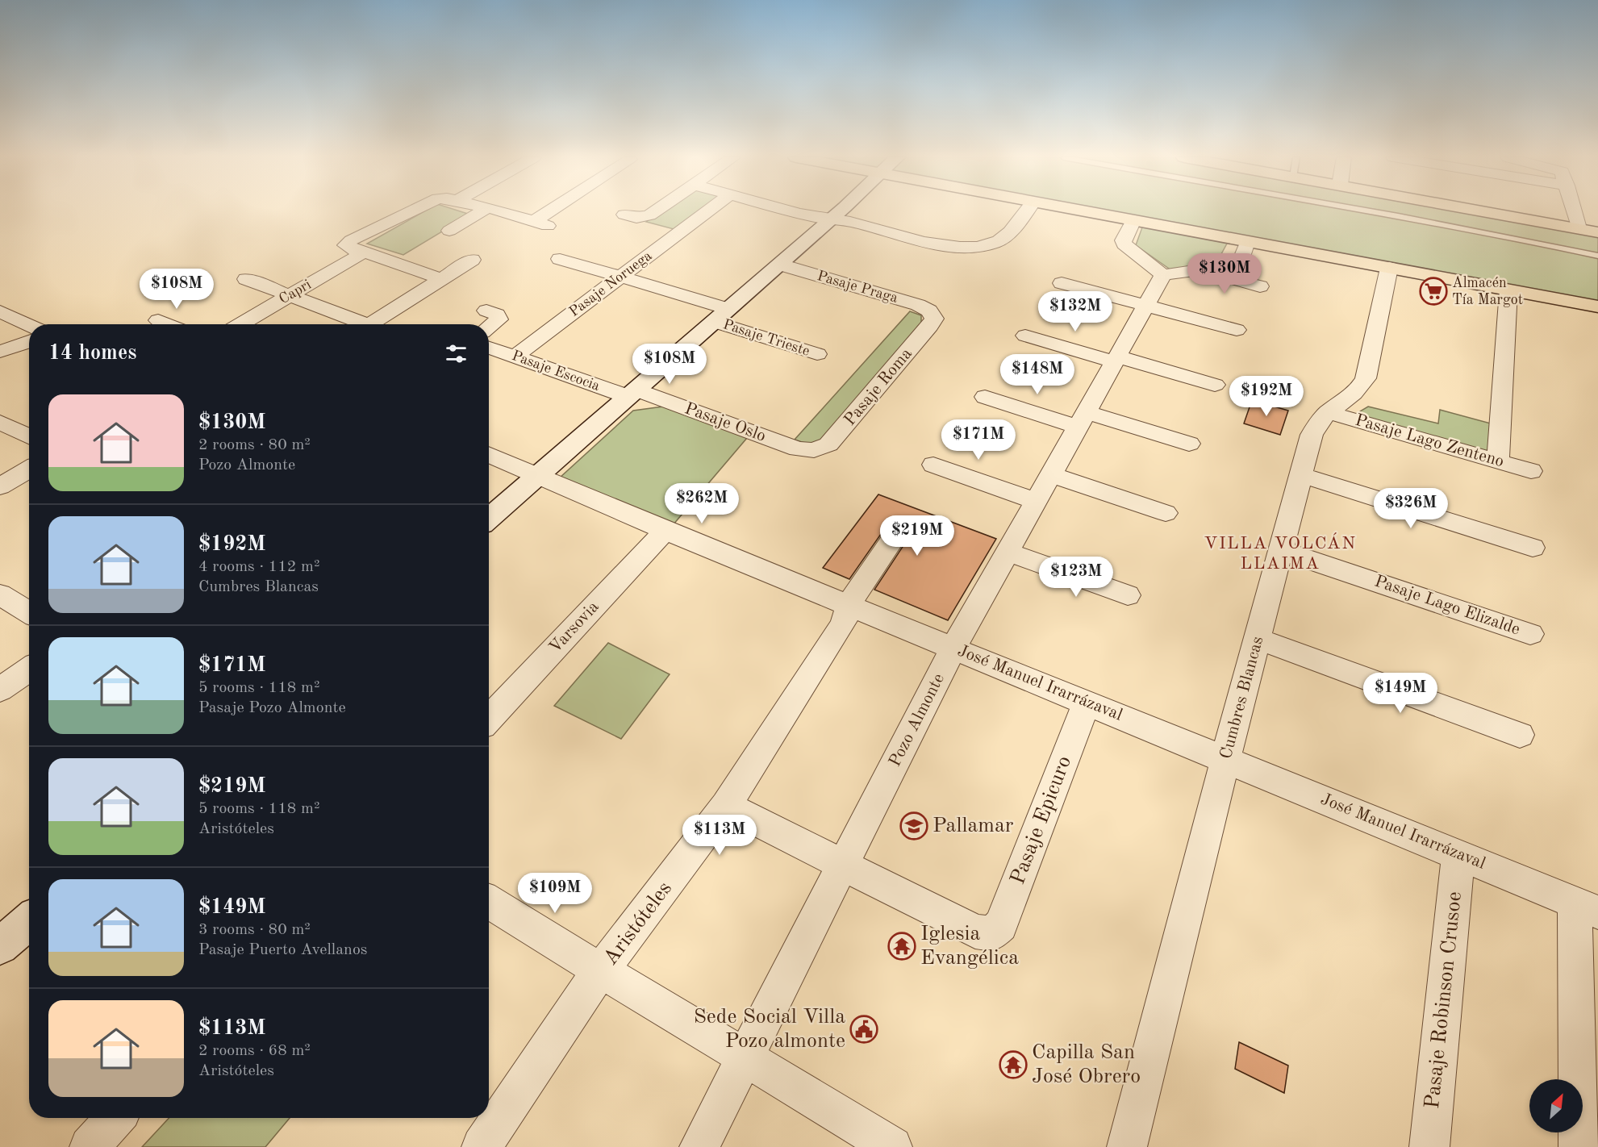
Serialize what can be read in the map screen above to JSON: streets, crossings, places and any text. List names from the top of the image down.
{
  "streets": {
    "street": [
      "Pasaje Noruega",
      "Pasaje Praga",
      "Capri",
      "Pasaje Trieste",
      "Pasaje Escocia",
      "Pasaje Roma",
      "Pasaje Oslo",
      "Pasaje Lago Zenteno",
      "Pasaje Lago Elizalde",
      "Varsovia",
      "José Manuel Irarrázaval",
      "Cumbres Blancas",
      "Pozo Almonte",
      "Pasaje Epicuro",
      "Aristóteles",
      "Pasaje Robinson Crusoe"
    ]
  },
  "crossings": [
    ["Pasaje Noruega", "Pasaje Trieste"],
    ["Pasaje Noruega", "Pasaje Escocia"],
    ["Pasaje Praga", "Pasaje Roma"],
    ["Pasaje Escocia", "Pasaje Oslo"],
    ["Pasaje Roma", "Pasaje Oslo"],
    ["Pasaje Lago Zenteno", "Cumbres Blancas"],
    ["Pasaje Lago Elizalde", "Cumbres Blancas"],
    ["Varsovia", "José Manuel Irarrázaval"],
    ["José Manuel Irarrázaval", "Cumbres Blancas"],
    ["José Manuel Irarrázaval", "Pozo Almonte"],
    ["José Manuel Irarrázaval", "Pasaje Epicuro"],
    ["José Manuel Irarrázaval", "Aristóteles"],
    ["José Manuel Irarrázaval", "Pasaje Robinson Crusoe"],
    ["Pozo Almonte", "Pasaje Epicuro"]
  ],
  "districts": ["VILLA VOLCÁN LLAIMA"],
  "places": {
    "supermarket": ["Almacén Tía Margot"],
    "school or university": ["Pallamar"],
    "temple": ["Iglesia Evangélica", "Capilla San José Obrero"],
    "public building": ["Sede Social Villa Pozo almonte"]
  },
  "north": "top right",
  "page": {
    "price": [
      "$130M",
      "$108M",
      "$132M",
      "$108M",
      "$148M",
      "$192M",
      "$171M",
      "$262M",
      "$326M",
      "$219M",
      "$123M",
      "$149M",
      "$113M",
      "$109M"
    ],
    "heading": "14 homes",
    "list": [
      {
        "name": "$130M",
        "note": "2 rooms · 80 m² · Pozo Almonte"
      },
      {
        "name": "$192M",
        "note": "4 rooms · 112 m² · Cumbres Blancas"
      },
      {
        "name": "$171M",
        "note": "5 rooms · 118 m² · Pasaje Pozo Almonte"
      },
      {
        "name": "$219M",
        "note": "5 rooms · 118 m² · Aristóteles"
      },
      {
        "name": "$149M",
        "note": "3 rooms · 80 m² · Pasaje Puerto Avellanos"
      },
      {
        "name": "$113M",
        "note": "2 rooms · 68 m² · Aristóteles"
      }
    ]
  }
}
